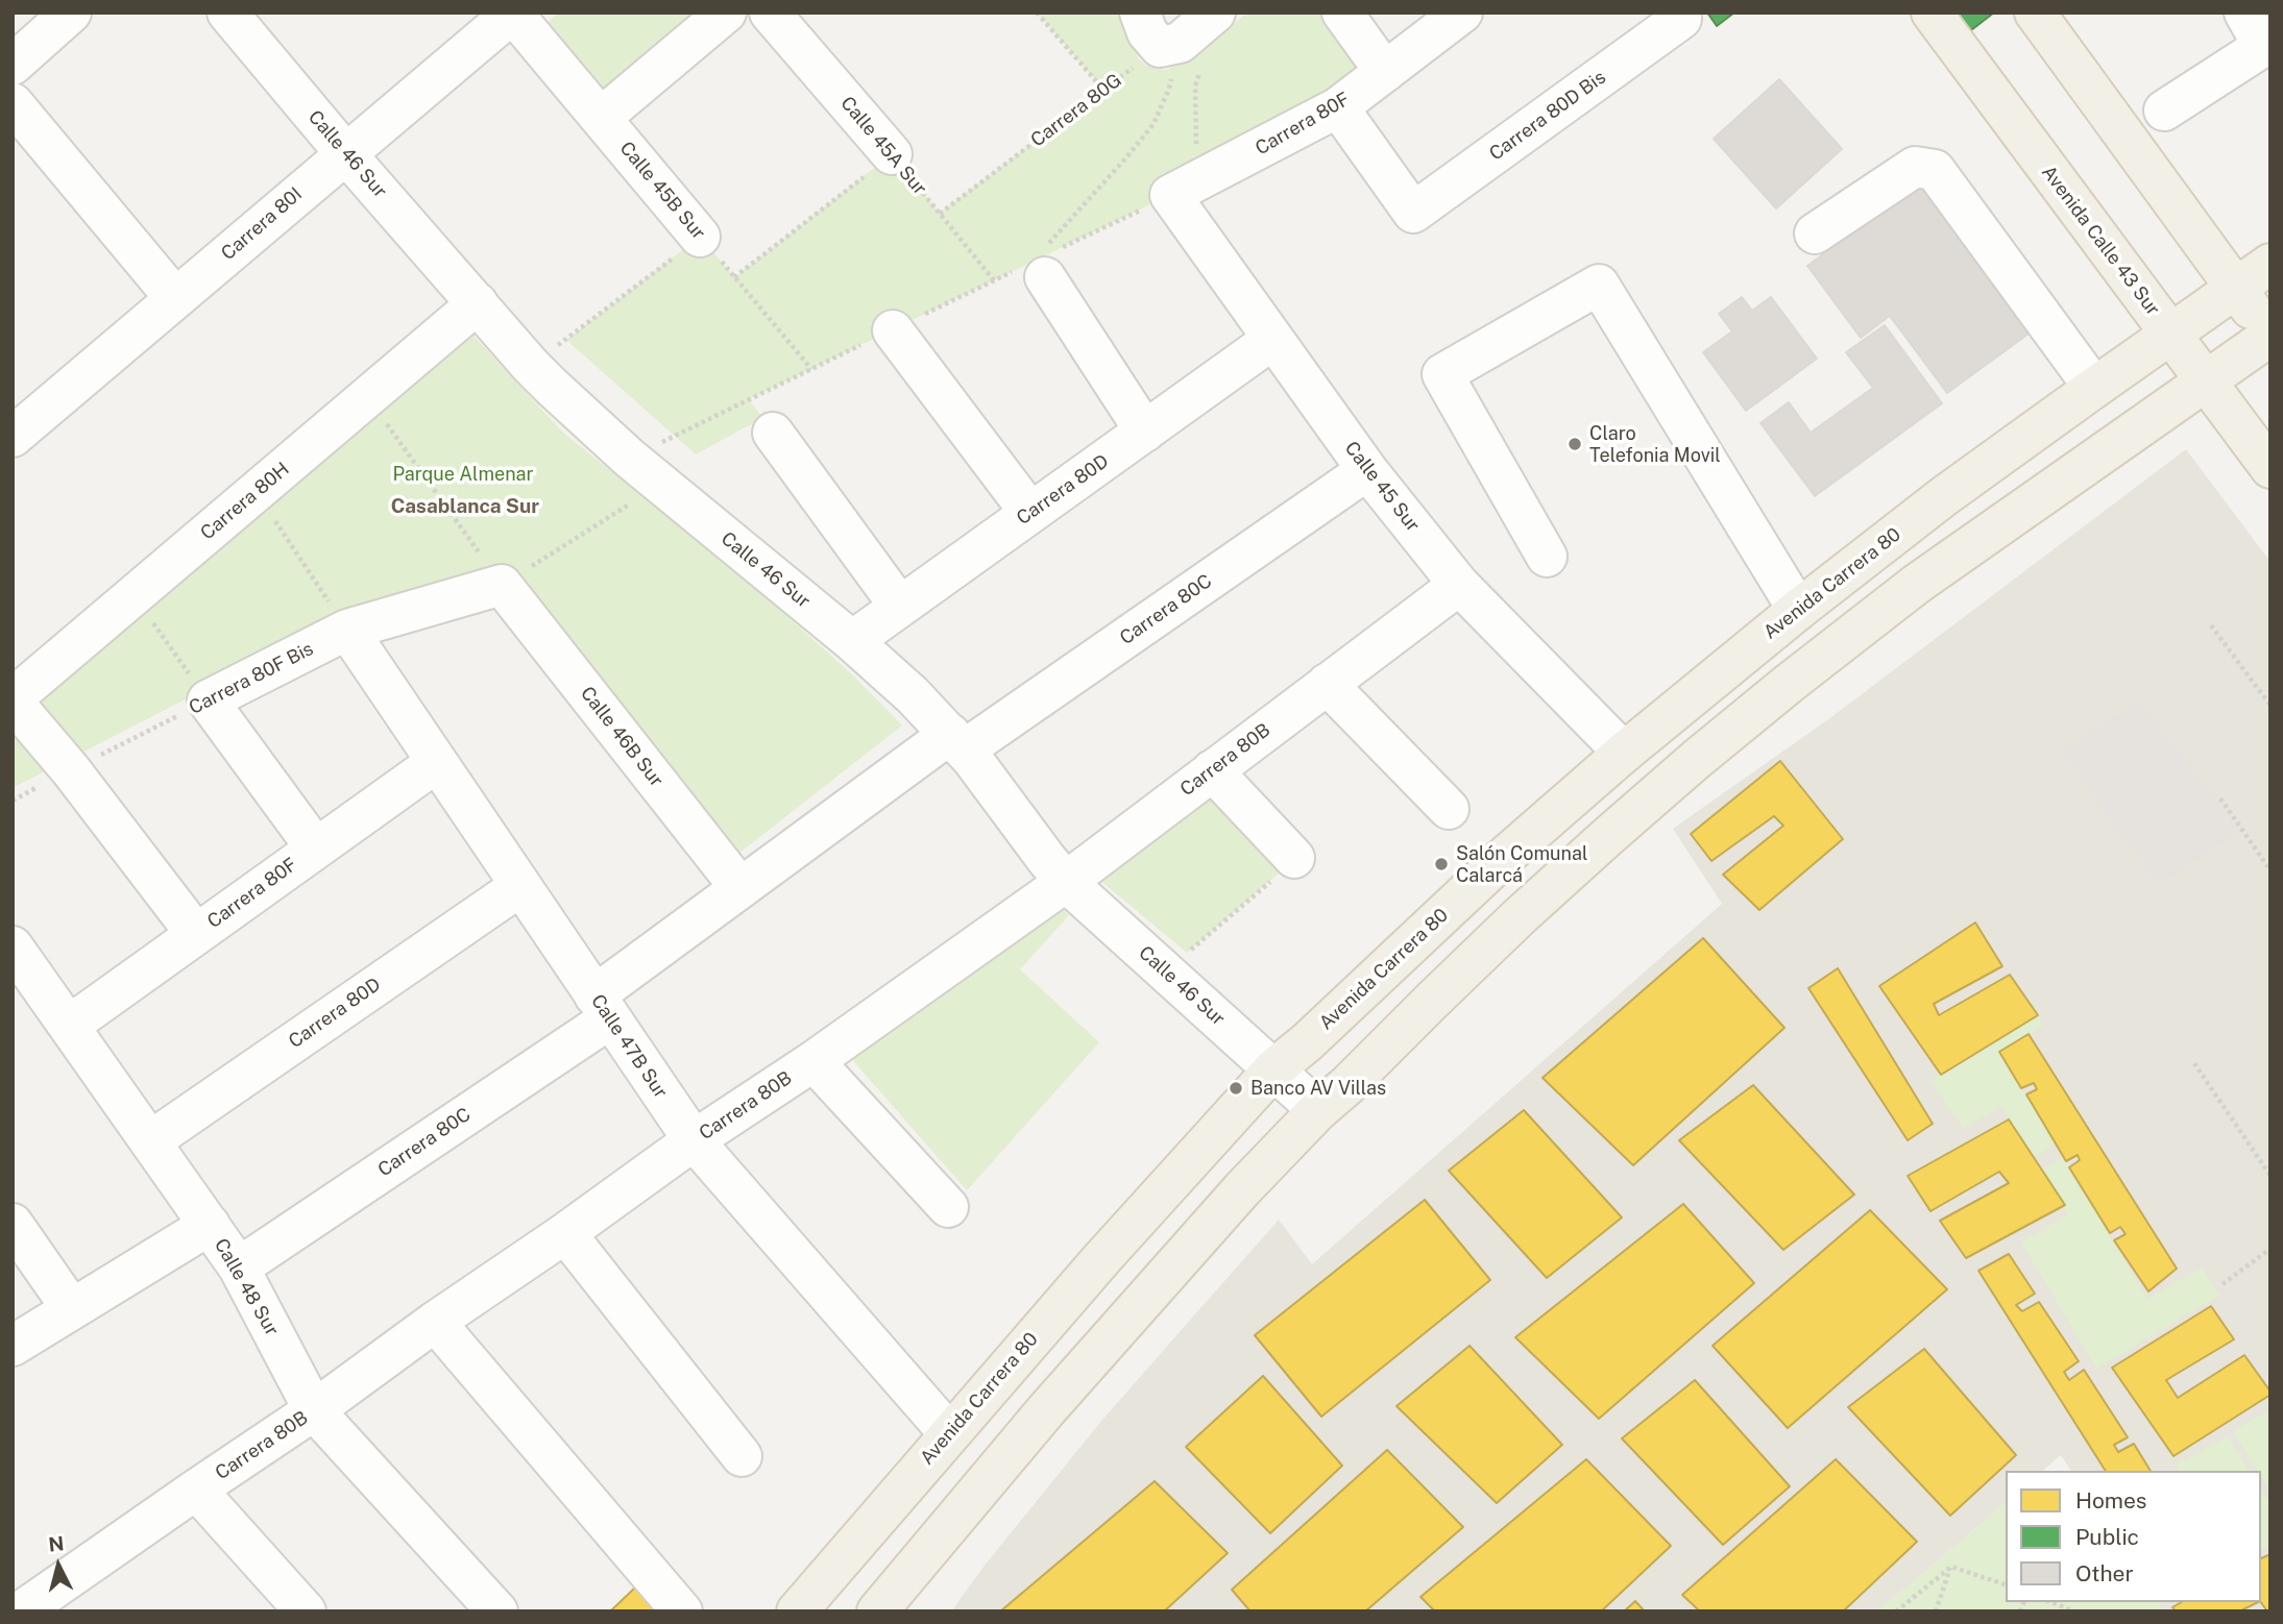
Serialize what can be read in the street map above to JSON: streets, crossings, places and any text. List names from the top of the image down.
{
  "streets": {
    "main road": ["Avenida Calle 43 Sur", "Avenida Carrera 80"],
    "street": [
      "Carrera 80D Bis",
      "Carrera 80F",
      "Calle 45A Sur",
      "Calle 46 Sur",
      "Calle 45B Sur",
      "Carrera 80I",
      "Calle 45 Sur",
      "Carrera 80D",
      "Carrera 80H",
      "Carrera 80C",
      "Carrera 80F Bis",
      "Calle 46B Sur",
      "Carrera 80B",
      "Calle 47B Sur",
      "Calle 48 Sur"
    ],
    "path": ["Carrera 80G"]
  },
  "crossings": [
    ["Carrera 80G", "Calle 45A Sur"],
    ["Carrera 80D Bis", "Carrera 80F"],
    ["Carrera 80F", "Calle 45 Sur"],
    ["Carrera 80F", "Calle 47B Sur"],
    ["Carrera 80F", "Calle 48 Sur"],
    ["Calle 46 Sur", "Carrera 80I"],
    ["Calle 46 Sur", "Carrera 80D"],
    ["Calle 46 Sur", "Carrera 80H"],
    ["Calle 46 Sur", "Avenida Carrera 80"],
    ["Calle 46 Sur", "Carrera 80C"],
    ["Calle 46 Sur", "Carrera 80B"],
    ["Calle 45B Sur", "Carrera 80I"],
    ["Avenida Calle 43 Sur", "Avenida Carrera 80"],
    ["Calle 45 Sur", "Carrera 80D"],
    ["Calle 45 Sur", "Avenida Carrera 80"],
    ["Calle 45 Sur", "Carrera 80C"],
    ["Calle 45 Sur", "Carrera 80B"],
    ["Carrera 80D", "Calle 47B Sur"],
    ["Carrera 80D", "Calle 48 Sur"],
    ["Avenida Carrera 80", "Calle 47B Sur"],
    ["Carrera 80C", "Calle 46B Sur"],
    ["Carrera 80C", "Calle 47B Sur"],
    ["Carrera 80C", "Calle 48 Sur"],
    ["Carrera 80F Bis", "Calle 46B Sur"],
    ["Carrera 80F Bis", "Calle 47B Sur"],
    ["Carrera 80B", "Calle 47B Sur"],
    ["Carrera 80B", "Calle 48 Sur"]
  ],
  "districts": ["Casablanca Sur"],
  "parks": ["Parque Almenar"],
  "places": ["Claro Telefonia Movil", "Salón Comunal Calarcá", "Banco AV Villas"],
  "legend": ["Homes", "Public", "Other"],
  "north": "top"
}
